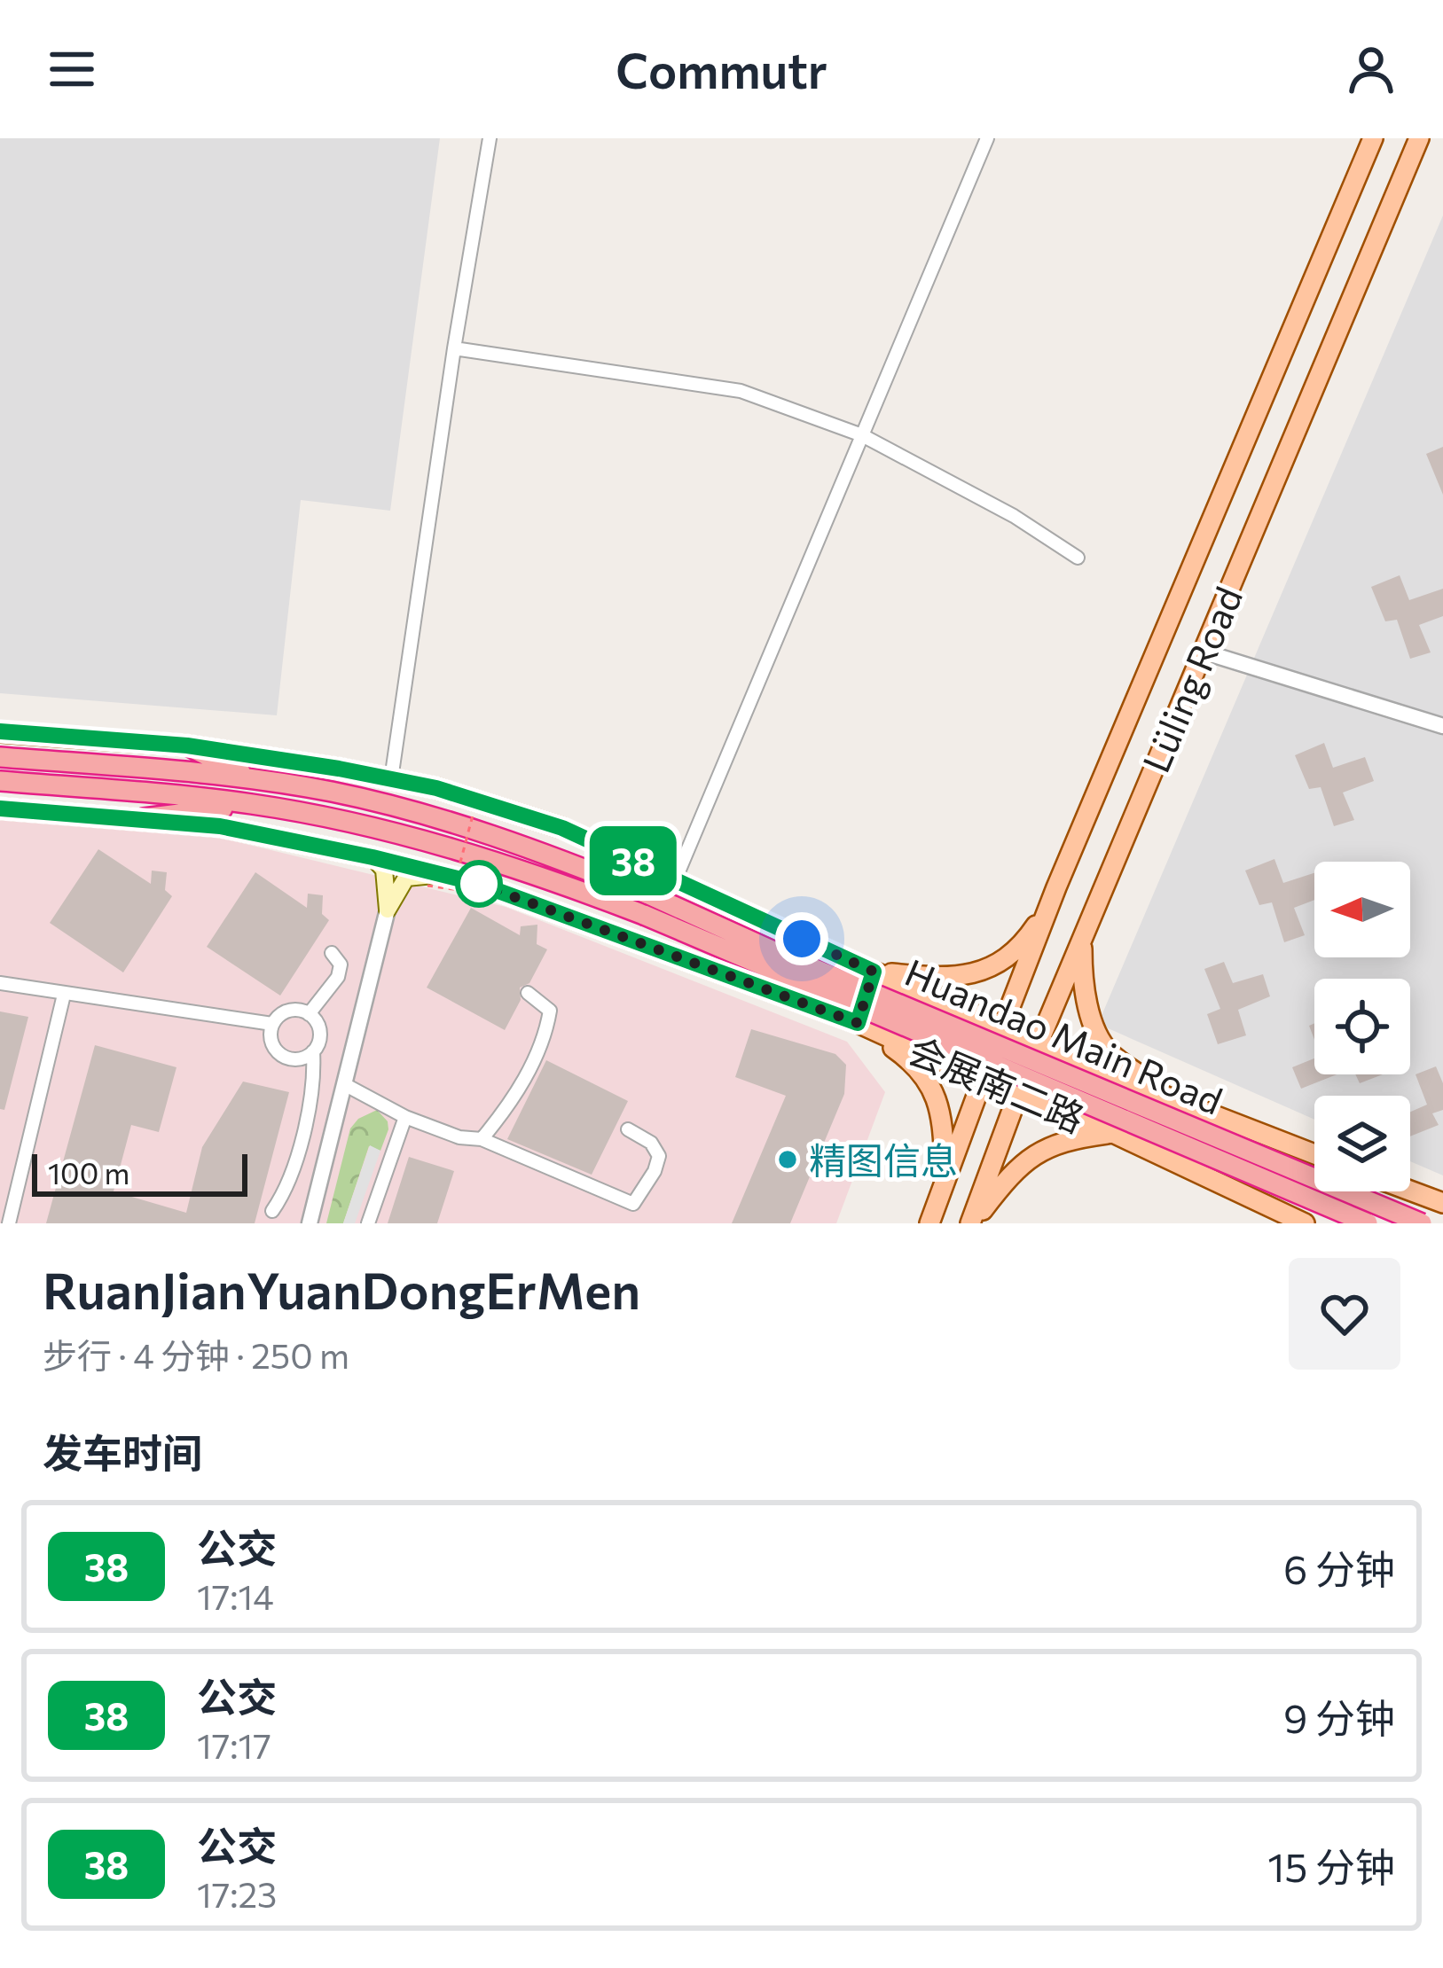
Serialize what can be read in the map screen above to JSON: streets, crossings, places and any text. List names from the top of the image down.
{
  "streets": {
    "highway": ["Huandao Main Road"],
    "main road": ["Lüling Road", "会展南二路"]
  },
  "crossings": [
    ["Lüling Road", "会展南二路"]
  ],
  "places": ["精图信息"],
  "lines": ["bus line 38"],
  "scale_bar": "100 m",
  "north": "left",
  "page": {
    "header": "Commutr",
    "on_map": "38",
    "scale": "100 m",
    "heading": [
      ["RuanJianYuanDongErMen", "步行 · 4 分钟 · 250 m"],
      "发车时间"
    ],
    "list": [
      {
        "mark": "38",
        "name": "公交",
        "note": "17:14",
        "value": "6 分钟"
      },
      {
        "mark": "38",
        "name": "公交",
        "note": "17:17",
        "value": "9 分钟"
      },
      {
        "mark": "38",
        "name": "公交",
        "note": "17:23",
        "value": "15 分钟"
      }
    ]
  }
}
